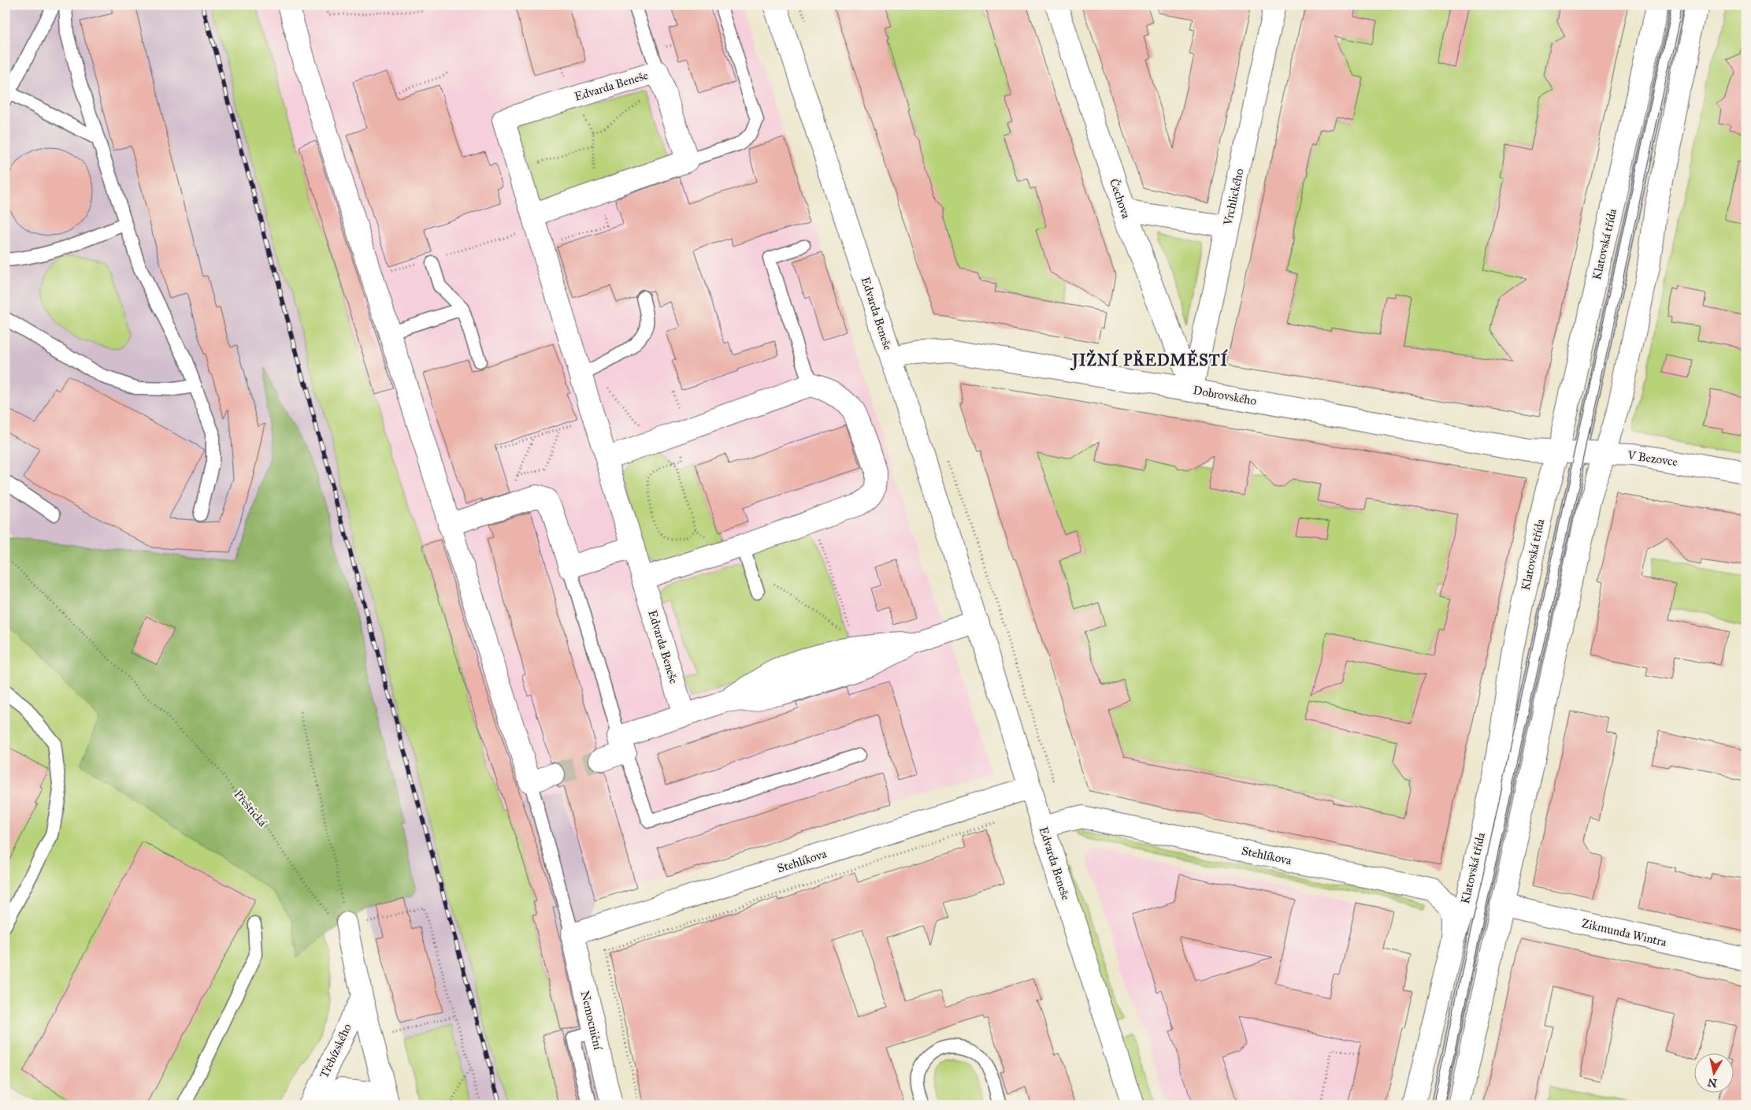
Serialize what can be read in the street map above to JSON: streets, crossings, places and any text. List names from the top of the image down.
{
  "streets": {
    "street": [
      "Edvarda Beneše",
      "Vrchlického",
      "Čechova",
      "Klatovská třída",
      "Dobrovského",
      "V Bezovce",
      "Stehlíkova",
      "Zikmunda Wintra",
      "Nemocniční",
      "Třebízského"
    ],
    "path": ["Přeštická"]
  },
  "crossings": [
    ["Edvarda Beneše", "Dobrovského"],
    ["Edvarda Beneše", "Stehlíkova"],
    ["Vrchlického", "Čechova"],
    ["Vrchlického", "Dobrovského"],
    ["Čechova", "Dobrovského"],
    ["Klatovská třída", "Dobrovského"],
    ["Klatovská třída", "V Bezovce"],
    ["Klatovská třída", "Stehlíkova"],
    ["Klatovská třída", "Zikmunda Wintra"],
    ["Dobrovského", "V Bezovce"],
    ["Stehlíkova", "Nemocniční"]
  ],
  "districts": ["JIŽNÍ PŘEDMĚSTÍ"],
  "north": "bottom"
}
